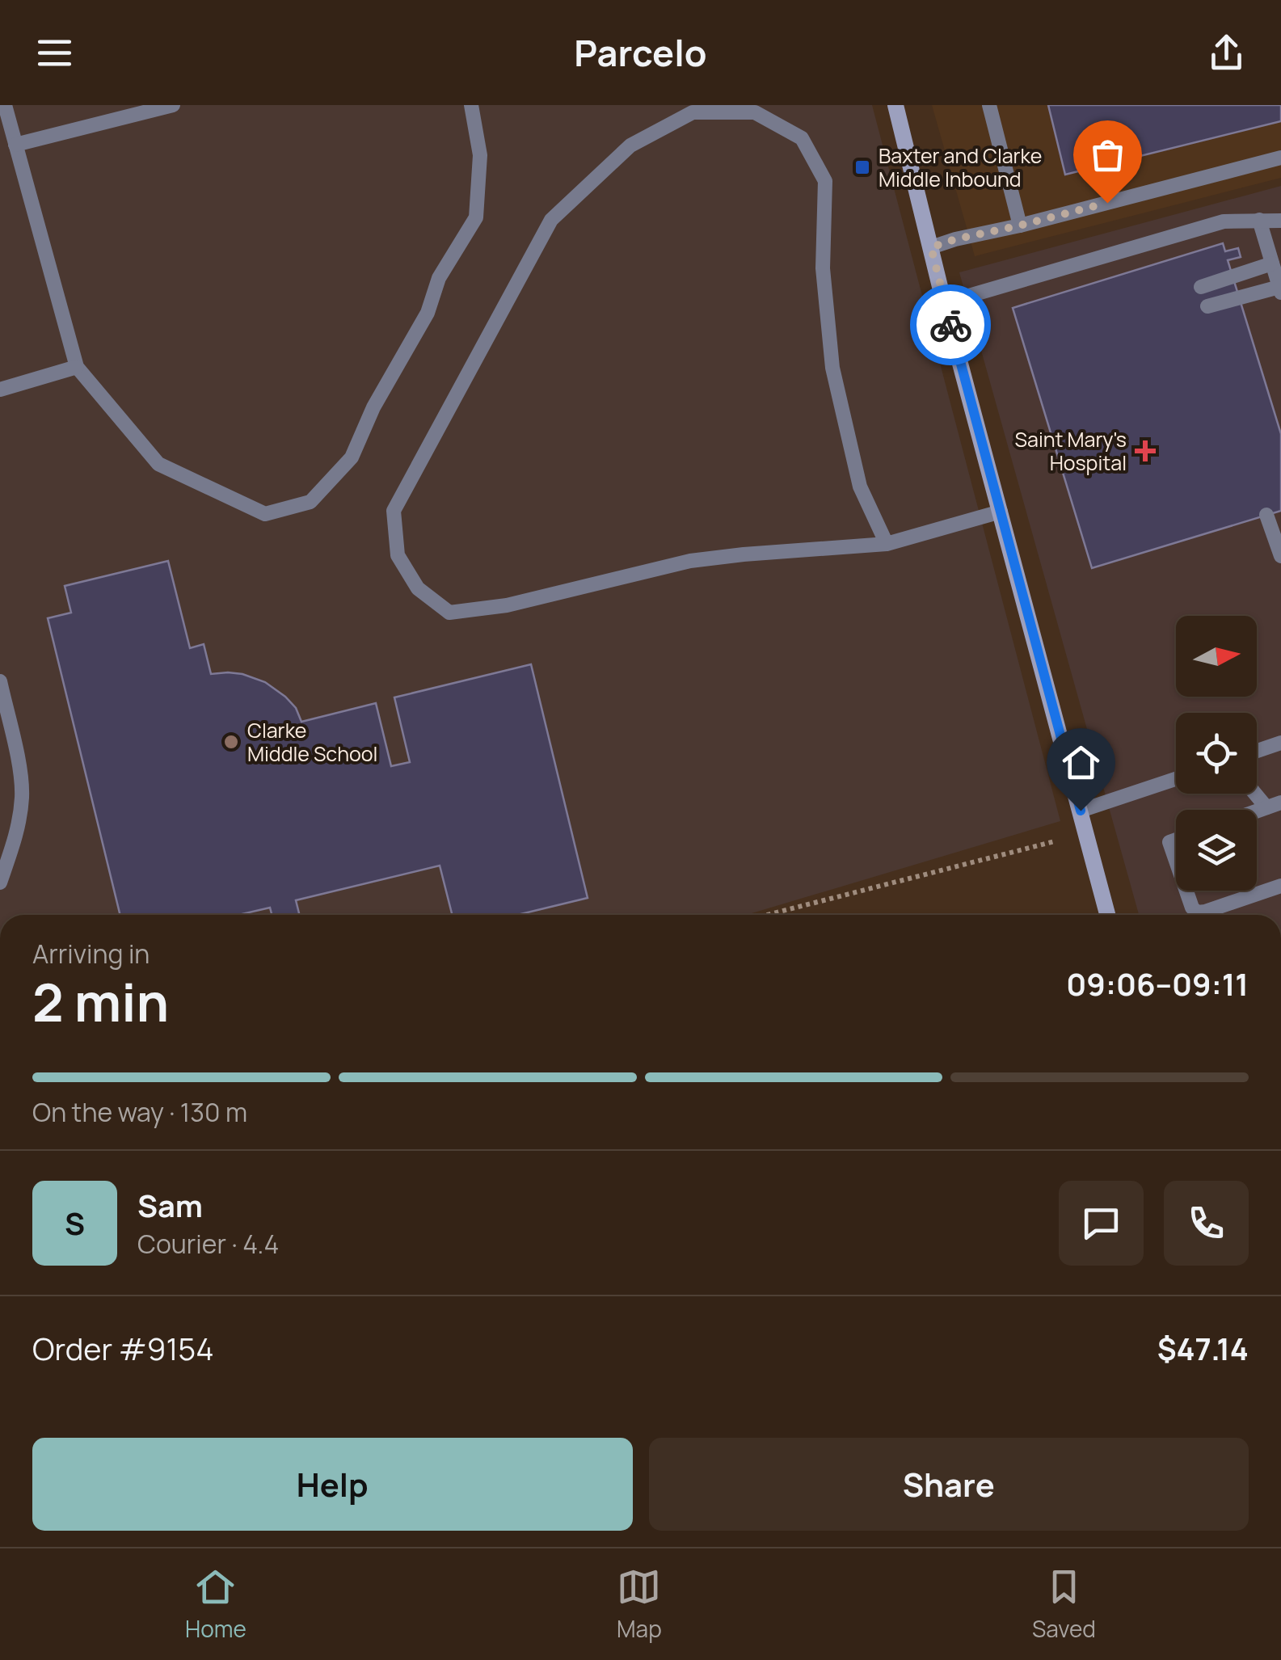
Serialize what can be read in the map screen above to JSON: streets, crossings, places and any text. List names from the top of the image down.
{
  "places": {
    "transit": ["Baxter and Clarke Middle Inbound"],
    "health": ["Saint Mary's Hospital"],
    "other": ["Clarke Middle School"]
  },
  "north": "right",
  "page": {
    "header": "Parcelo",
    "heading": ["2 min", "Arriving in", "09:06–09:11"],
    "panel": [
      "Sam",
      "Courier · 4.4",
      "Order #9154",
      "$47.14"
    ],
    "bar": "On the way · 130 m",
    "round": "S",
    "buttons": ["Help", "Share"],
    "tabs": ["Home", "Map", "Saved"]
  }
}
